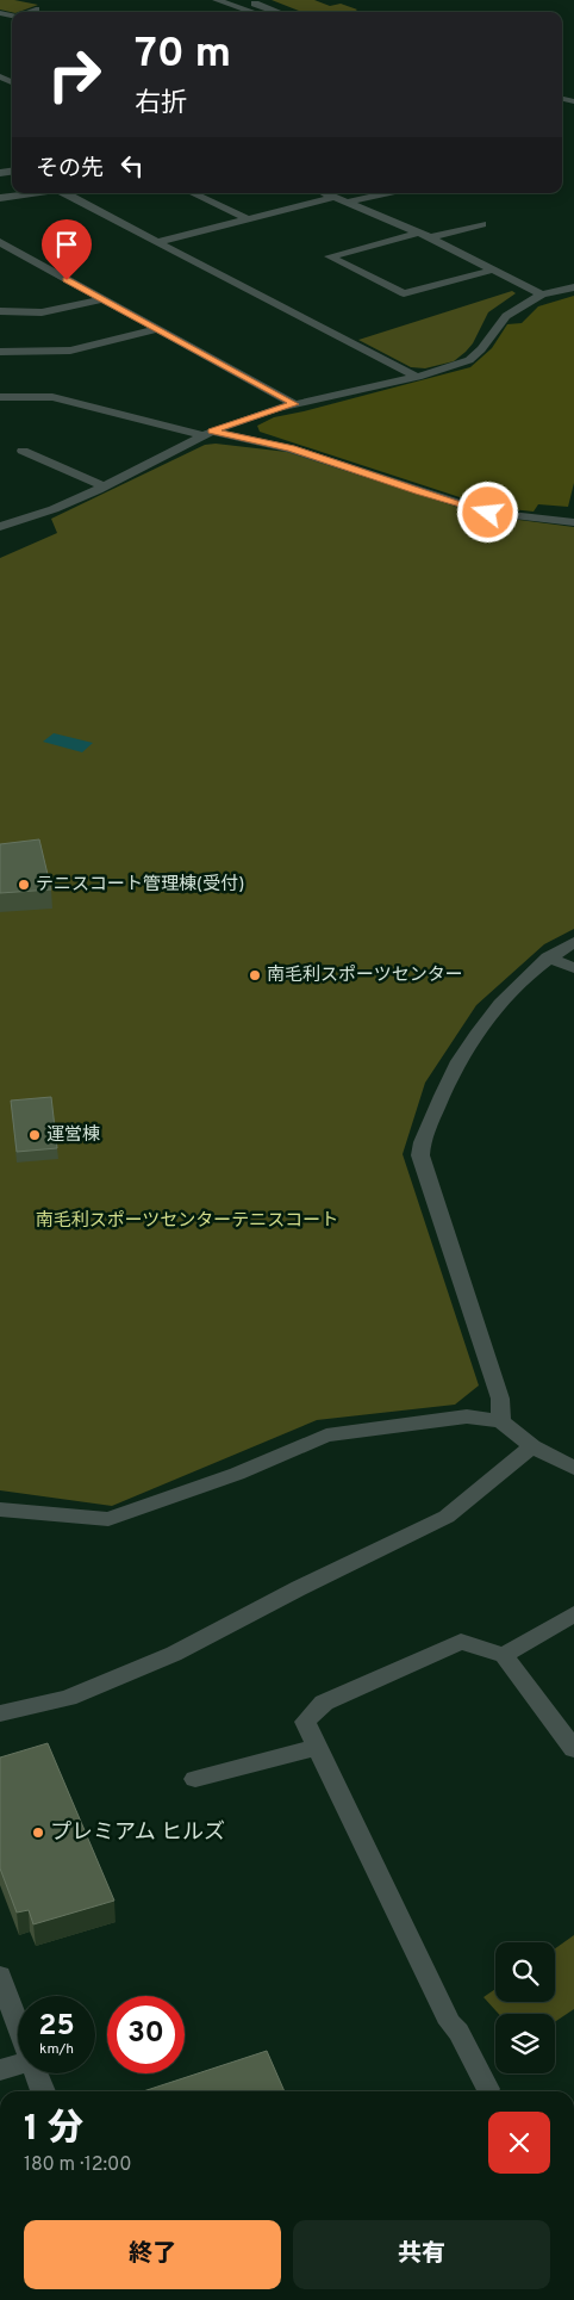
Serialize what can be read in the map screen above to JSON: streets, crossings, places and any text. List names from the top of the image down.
{
  "parks": ["南毛利スポーツセンターテニスコート"],
  "places": [
    "テニスコート管理棟(受付)",
    "南毛利スポーツセンター",
    "運営棟",
    "プレミアム ヒルズ"
  ],
  "page": {
    "turn": ["70 m", "右折"],
    "then": "その先",
    "speed": "25 km/h",
    "limit": "30",
    "heading": ["1 分", "180 m · 12:00"],
    "buttons": ["終了", "共有"]
  }
}
